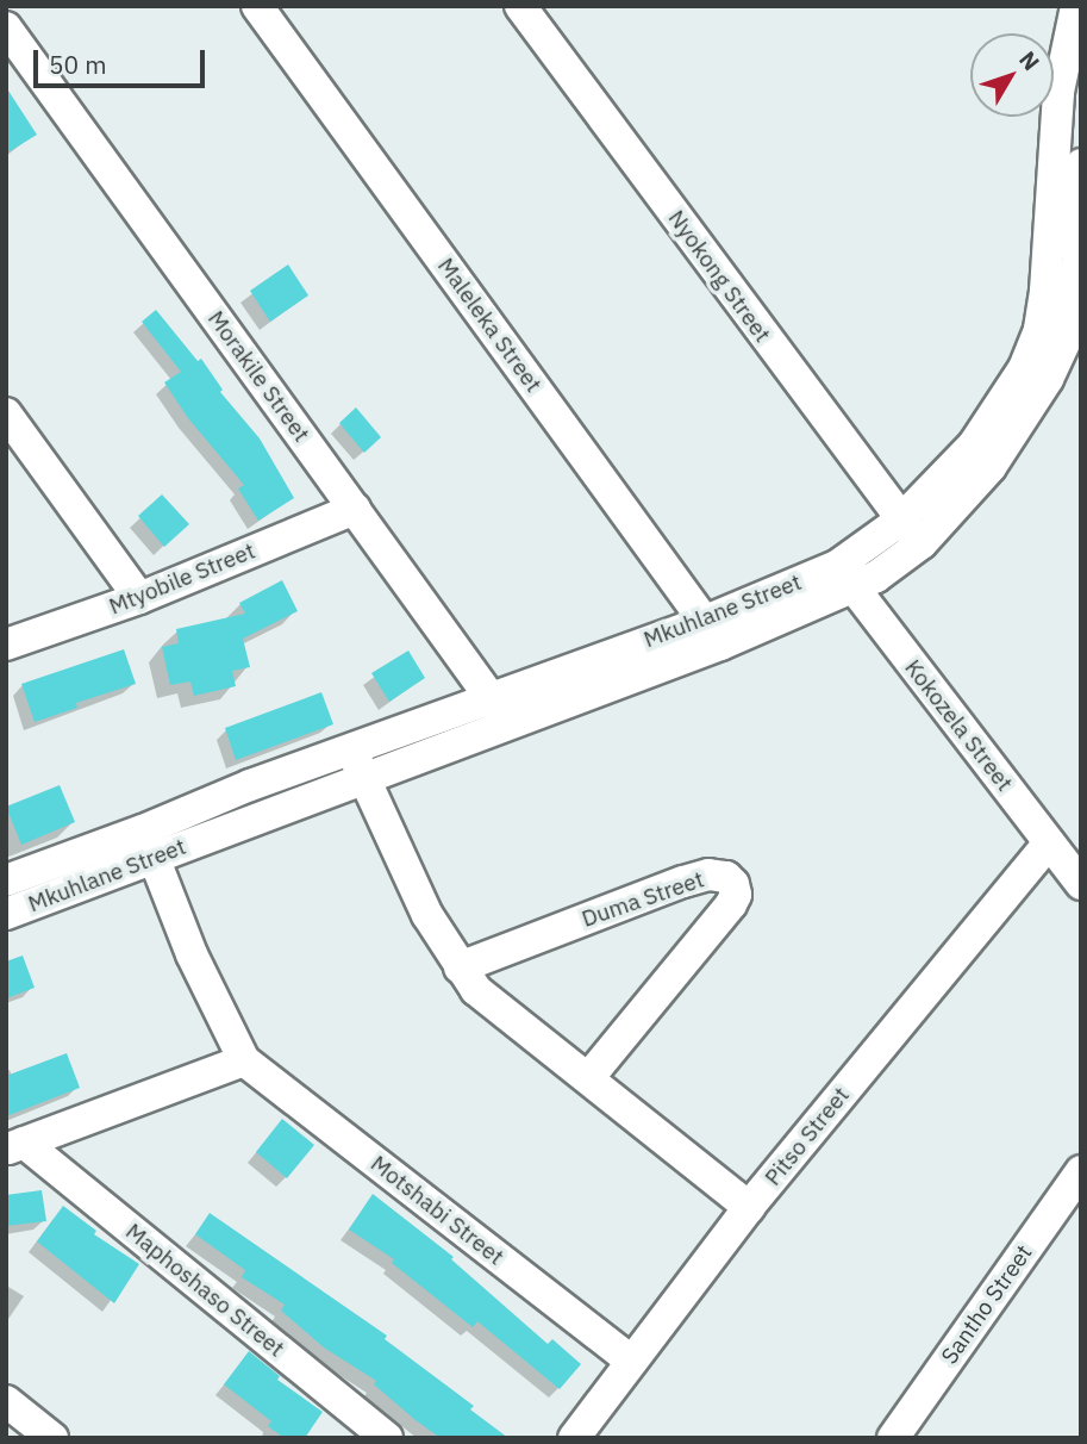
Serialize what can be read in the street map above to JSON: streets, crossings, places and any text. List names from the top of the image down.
{
  "streets": {
    "street": [
      "Nyokong Street",
      "Maleleka Street",
      "Morakile Street",
      "Mtyobile Street",
      "Mkuhlane Street",
      "Kokozela Street",
      "Duma Street",
      "Pitso Street",
      "Motshabi Street",
      "Maphoshaso Street",
      "Santho Street"
    ]
  },
  "crossings": [
    ["Nyokong Street", "Mkuhlane Street"],
    ["Maleleka Street", "Mkuhlane Street"],
    ["Morakile Street", "Mtyobile Street"],
    ["Morakile Street", "Mkuhlane Street"],
    ["Mkuhlane Street", "Kokozela Street"],
    ["Mkuhlane Street", "Motshabi Street"],
    ["Kokozela Street", "Pitso Street"],
    ["Pitso Street", "Motshabi Street"]
  ],
  "scale_bar": "50 m",
  "north": "top right"
}
